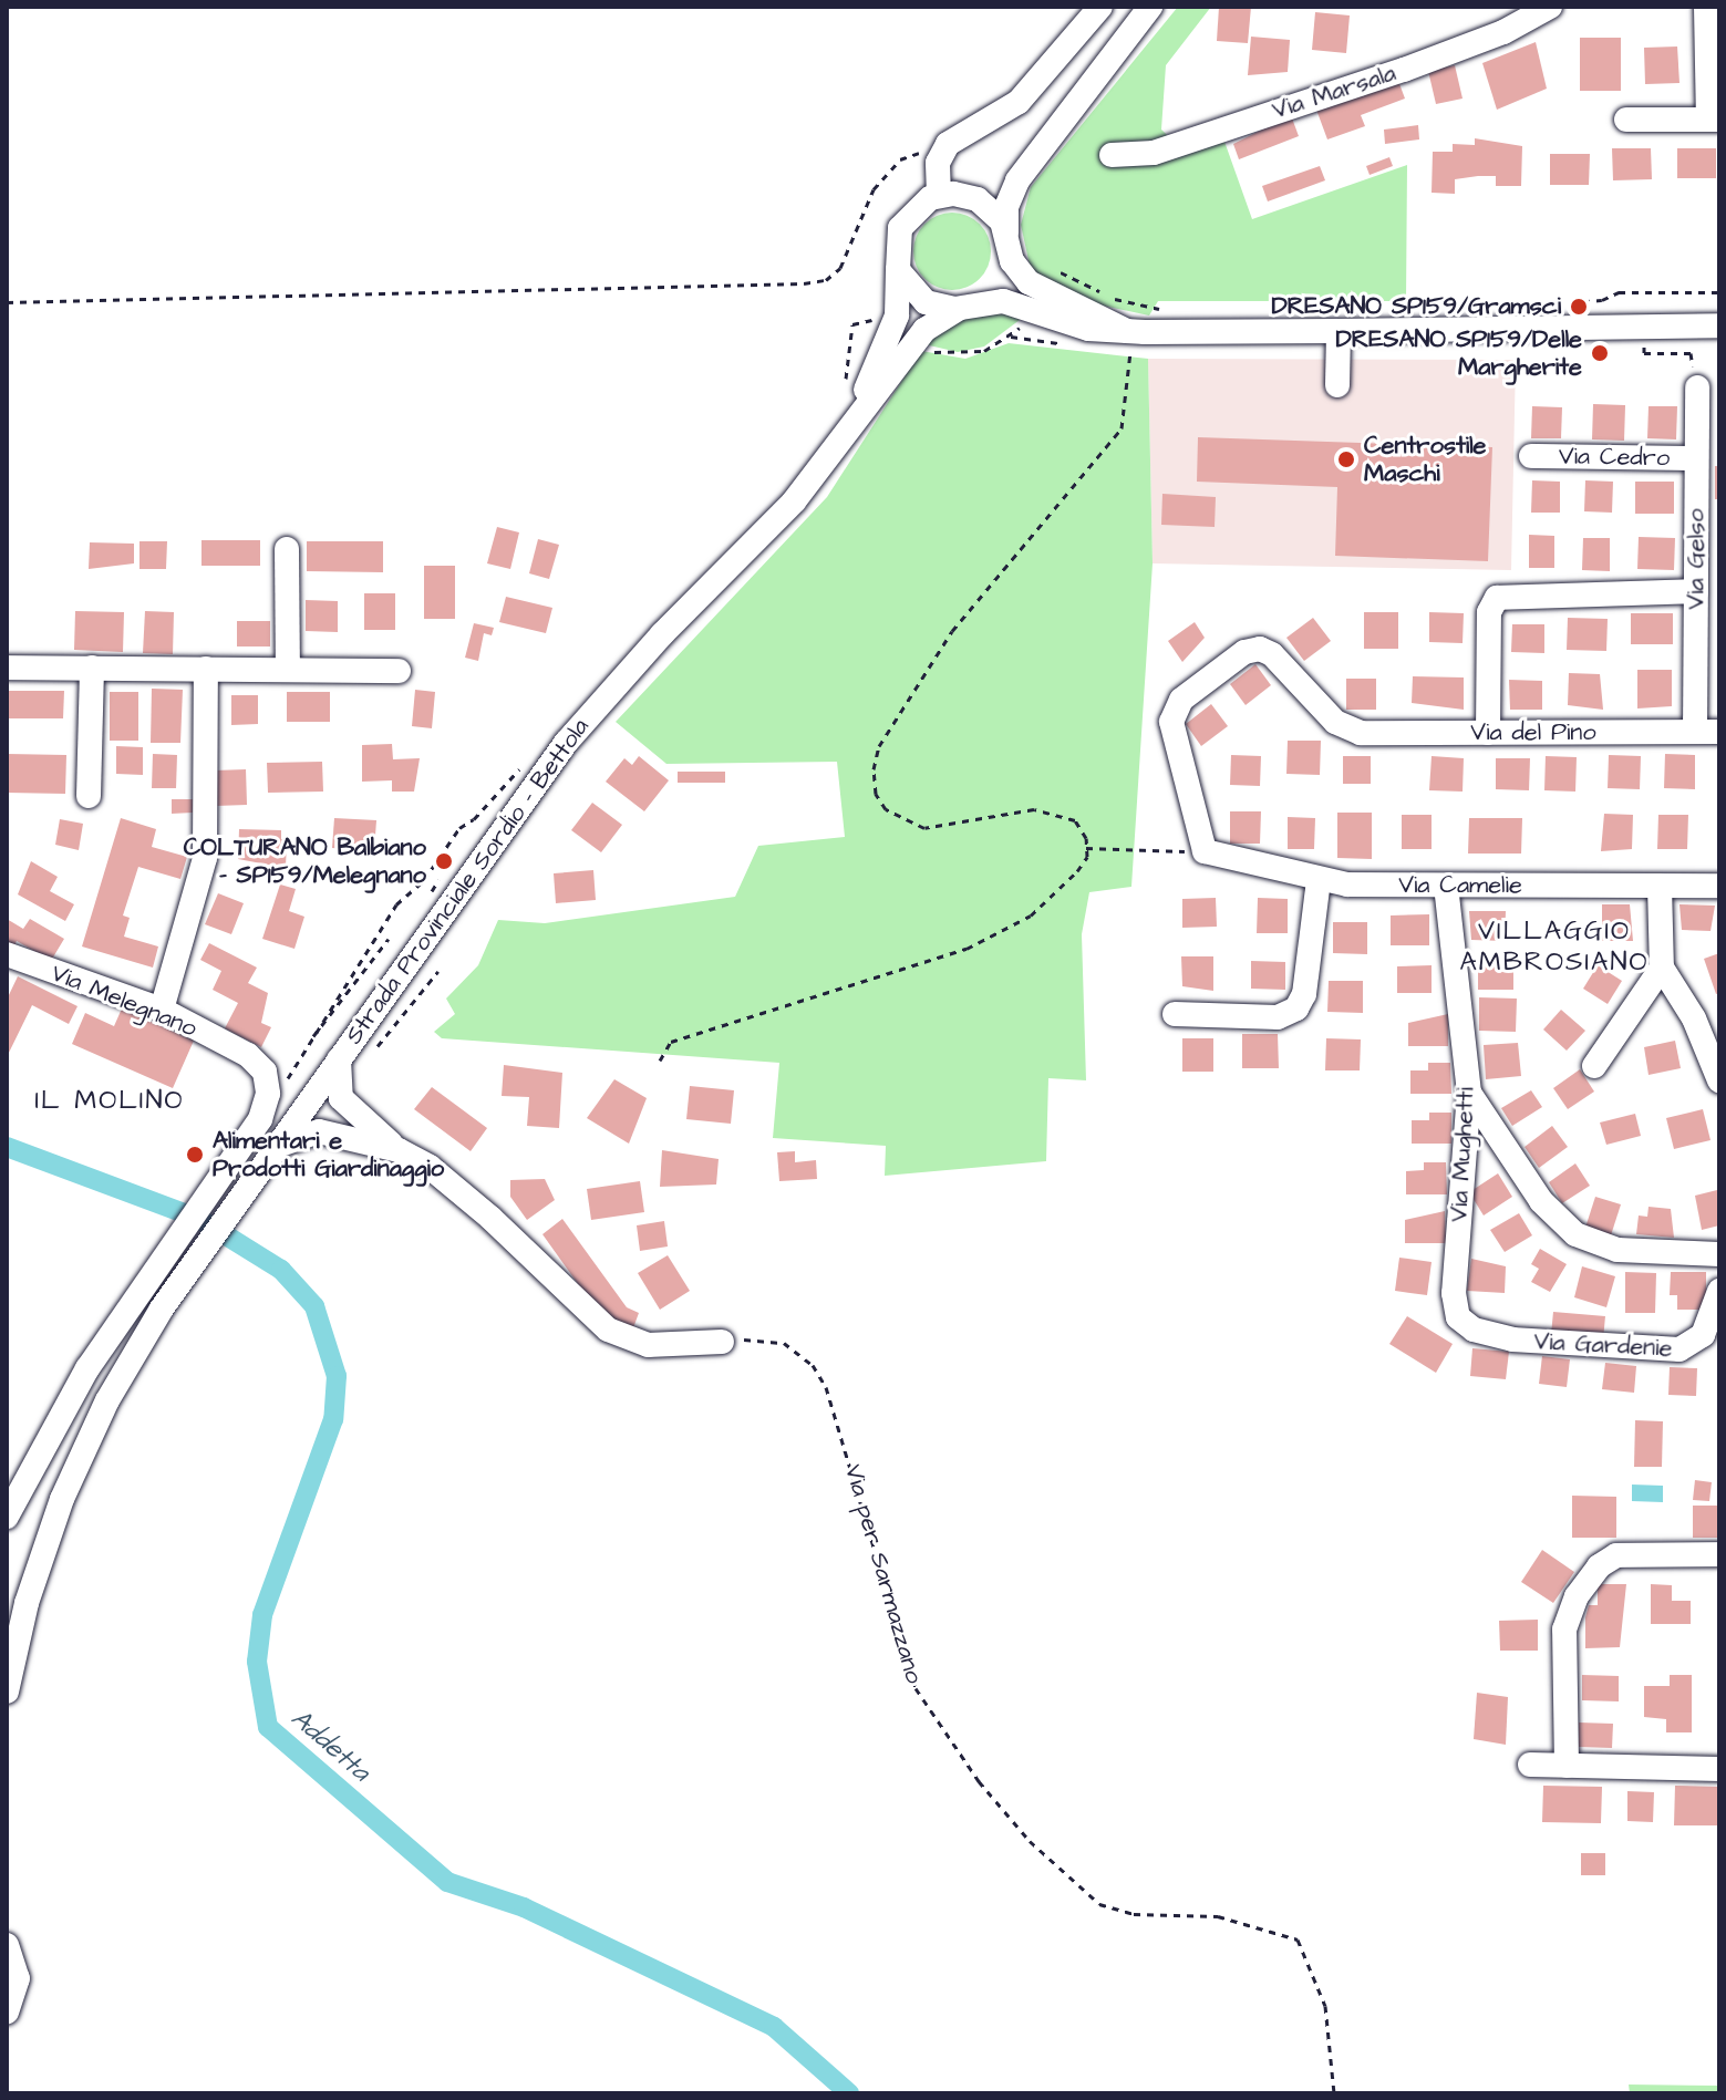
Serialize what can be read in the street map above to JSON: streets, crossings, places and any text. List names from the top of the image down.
{
  "streets": {
    "street": [
      "Via Marsala",
      "Via Cedro",
      "Via Gelso",
      "Via del Pino",
      "Strada Provinciale Sordio - Bettola",
      "Via Camelie",
      "Via Melegnano",
      "Via Mughetti",
      "Via Gardenie"
    ],
    "path": ["Via per Sarmazzano"]
  },
  "crossings": [
    ["Via Cedro", "Via Gelso"],
    ["Via Gelso", "Via del Pino"],
    ["Via del Pino", "Via Camelie"],
    ["Via Camelie", "Via Mughetti"],
    ["Via Mughetti", "Via Gardenie"]
  ],
  "districts": ["VILLAGGIO AMBROSIANO", "IL MOLINO"],
  "water": ["Addetta"],
  "places": [
    "DRESANO SP159/Gramsci",
    "DRESANO SP159/Delle Margherite",
    "Centrostile Maschi",
    "COLTURANO Balbiano - SP159/Melegnano",
    "Alimentari e Prodotti Giardinaggio"
  ]
}
